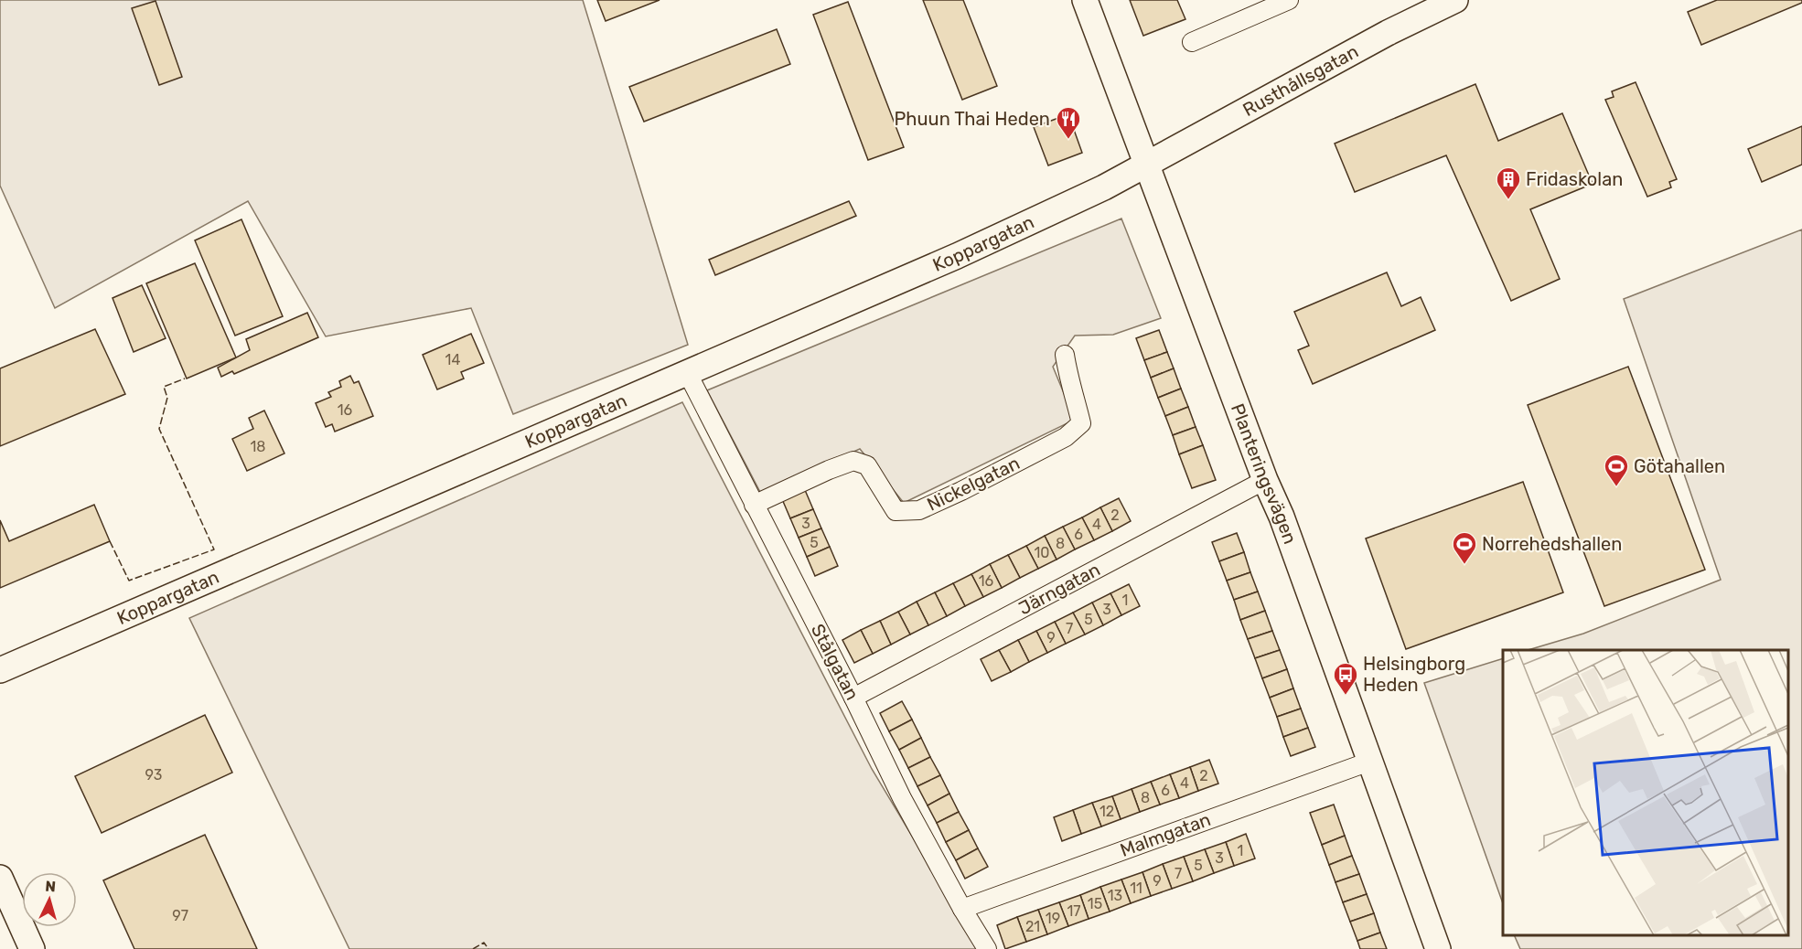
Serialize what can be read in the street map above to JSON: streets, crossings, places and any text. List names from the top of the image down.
{
  "streets": {
    "street": [
      "Rusthållsgatan",
      "Koppargatan",
      "Planteringsvägen",
      "Nickelgatan",
      "Järngatan",
      "Stålgatan",
      "Malmgatan"
    ]
  },
  "crossings": [
    ["Rusthållsgatan", "Koppargatan"],
    ["Rusthållsgatan", "Planteringsvägen"],
    ["Koppargatan", "Planteringsvägen"],
    ["Koppargatan", "Stålgatan"],
    ["Planteringsvägen", "Järngatan"],
    ["Planteringsvägen", "Malmgatan"],
    ["Nickelgatan", "Stålgatan"],
    ["Järngatan", "Stålgatan"],
    ["Stålgatan", "Malmgatan"]
  ],
  "places": {
    "restaurant": ["Phuun Thai Heden"],
    "building": ["Fridaskolan"],
    "sports": ["Götahallen", "Norrehedshallen"],
    "bus stop": ["Helsingborg Heden"]
  },
  "house_numbers": [
    "14",
    "16",
    "18",
    "2",
    "3",
    "4",
    "6",
    "5",
    "8",
    "10",
    "16",
    "1",
    "3",
    "5",
    "7",
    "9",
    "93",
    "2",
    "4",
    "6",
    "8",
    "12",
    "1",
    "3",
    "5",
    "7",
    "9",
    "11",
    "13",
    "15",
    "17",
    "97",
    "19",
    "21"
  ],
  "north": "top"
}
